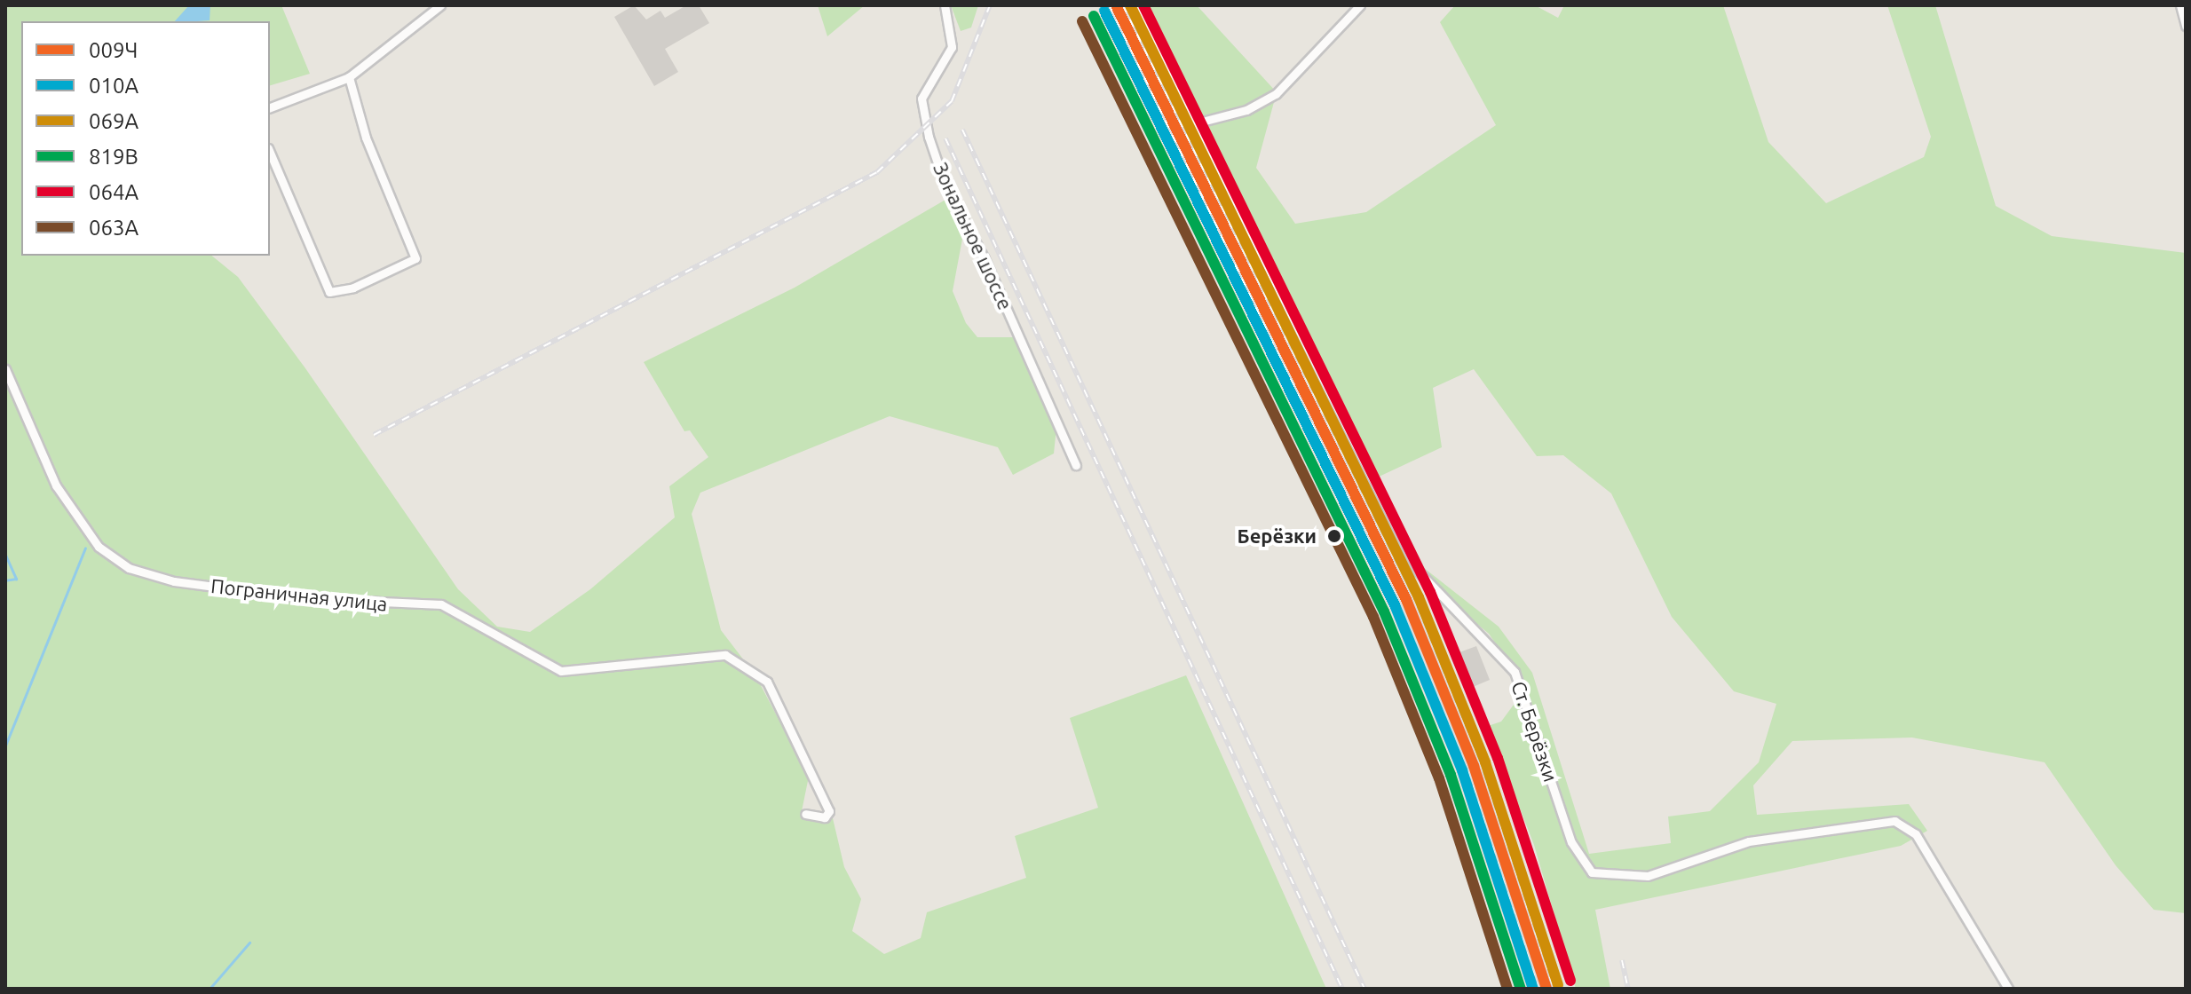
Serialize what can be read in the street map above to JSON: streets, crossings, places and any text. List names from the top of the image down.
{
  "streets": {
    "street": ["Зональное шоссе", "Пограничная улица", "Ст. Берёзки"]
  },
  "places": ["Берёзки"],
  "lines": [
    "transit line 009Ч",
    "transit line 069А",
    "transit line 064А",
    "transit line 010А",
    "transit line 819В",
    "transit line 063А"
  ],
  "legend": [
    "009Ч",
    "010А",
    "069А",
    "819В",
    "064А",
    "063А"
  ]
}
